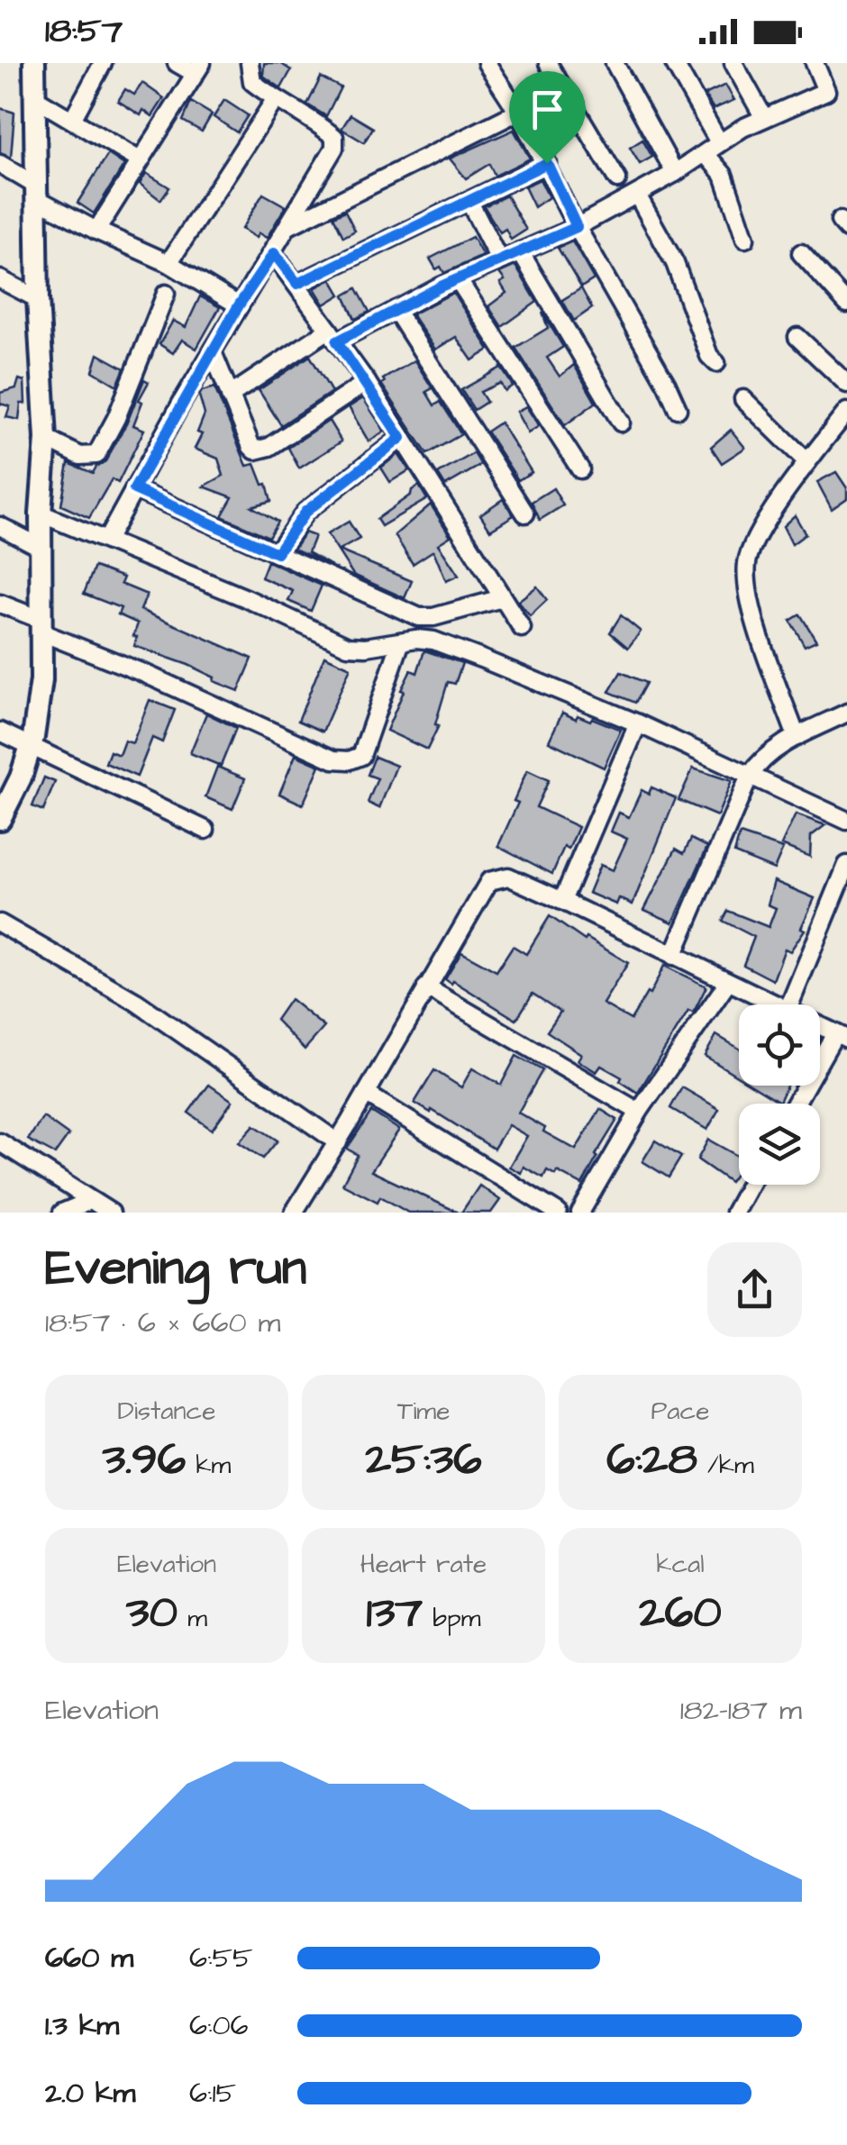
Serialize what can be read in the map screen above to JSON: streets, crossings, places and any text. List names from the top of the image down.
{
  "page": {
    "status": "18:57",
    "heading": ["Evening run", "18:57 · 6 × 660 m"],
    "stats": [
      ["Distance", "3.96 km"],
      ["Time", "25:36"],
      ["Pace", "6:28 /km"],
      ["Elevation", "30 m"],
      ["Heart rate", "137 bpm"],
      ["kcal", "260"]
    ],
    "chart": ["Elevation", "182–187 m"],
    "list": [
      {
        "name": "660 m",
        "note": "6:55"
      },
      {
        "name": "1.3 km",
        "note": "6:06"
      },
      {
        "name": "2.0 km",
        "note": "6:15"
      }
    ]
  }
}
